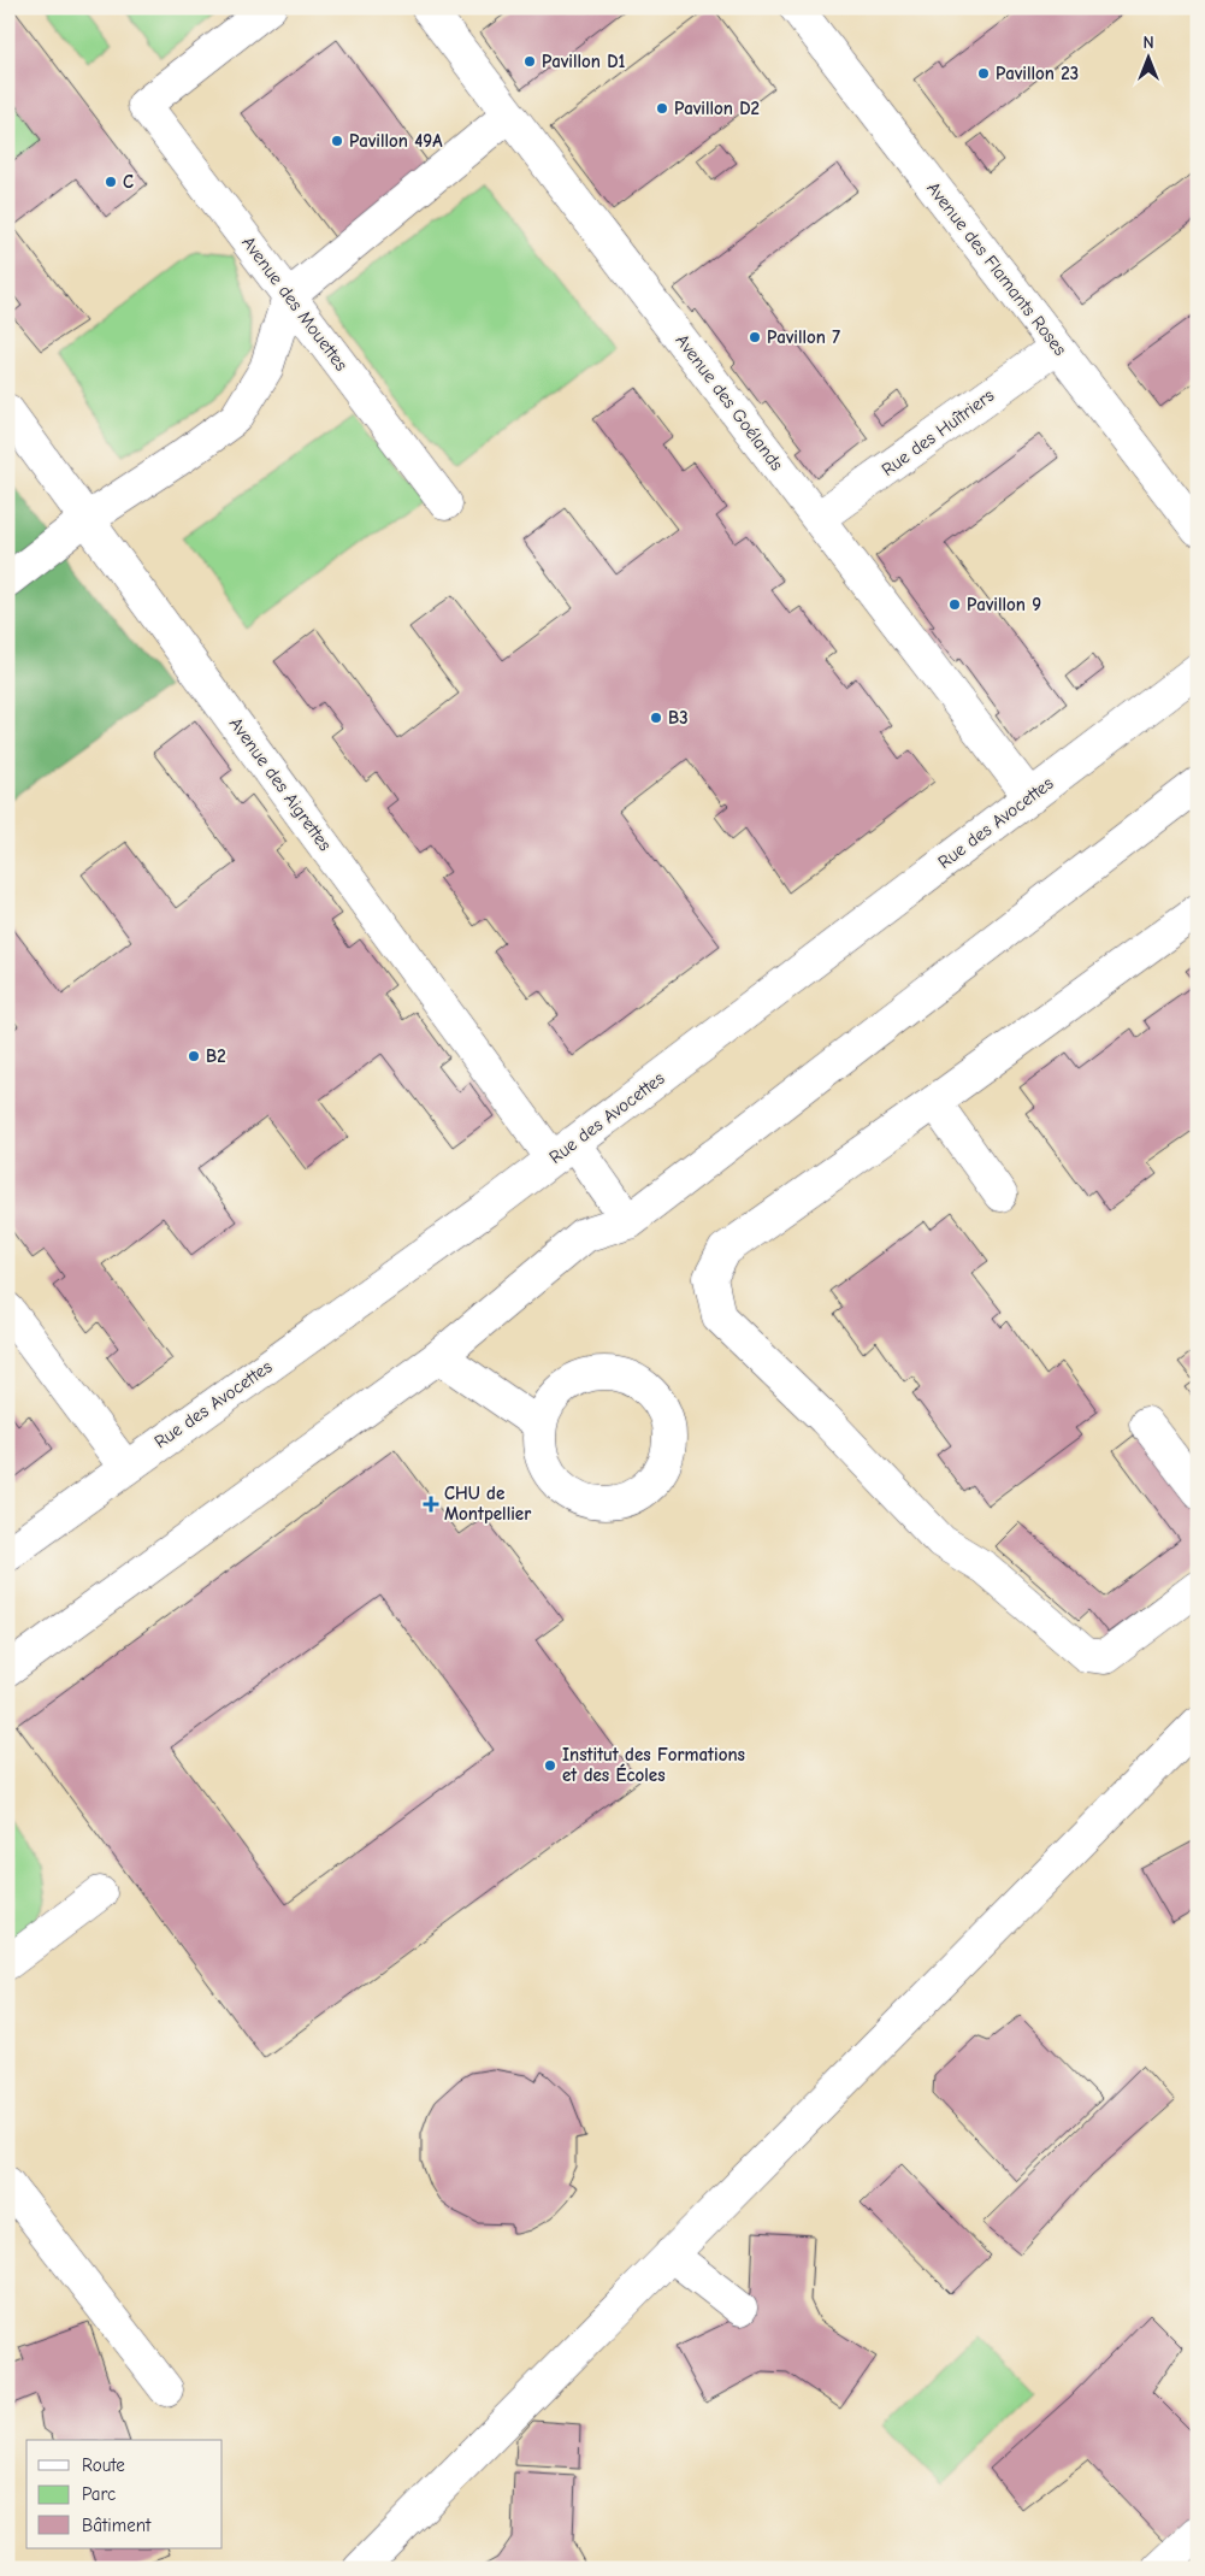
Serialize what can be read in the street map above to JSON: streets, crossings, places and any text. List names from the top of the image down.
{
  "streets": {
    "lane": [
      "Avenue des Flamants Roses",
      "Avenue des Mouettes",
      "Avenue des Goélands",
      "Rue des Huîtriers",
      "Avenue des Aigrettes",
      "Rue des Avocettes"
    ]
  },
  "crossings": [
    ["Avenue des Flamants Roses", "Rue des Huîtriers"],
    ["Avenue des Goélands", "Rue des Huîtriers"],
    ["Avenue des Goélands", "Rue des Avocettes"],
    ["Avenue des Aigrettes", "Rue des Avocettes"]
  ],
  "places": {
    "other": [
      "Pavillon D1",
      "Pavillon 23",
      "Pavillon D2",
      "Pavillon 49A",
      "C",
      "Pavillon 7",
      "Pavillon 9",
      "B3",
      "B2",
      "Institut des Formations et des Écoles"
    ],
    "health": ["CHU de Montpellier"]
  },
  "legend": ["Route", "Parc", "Bâtiment"],
  "north": "top"
}
